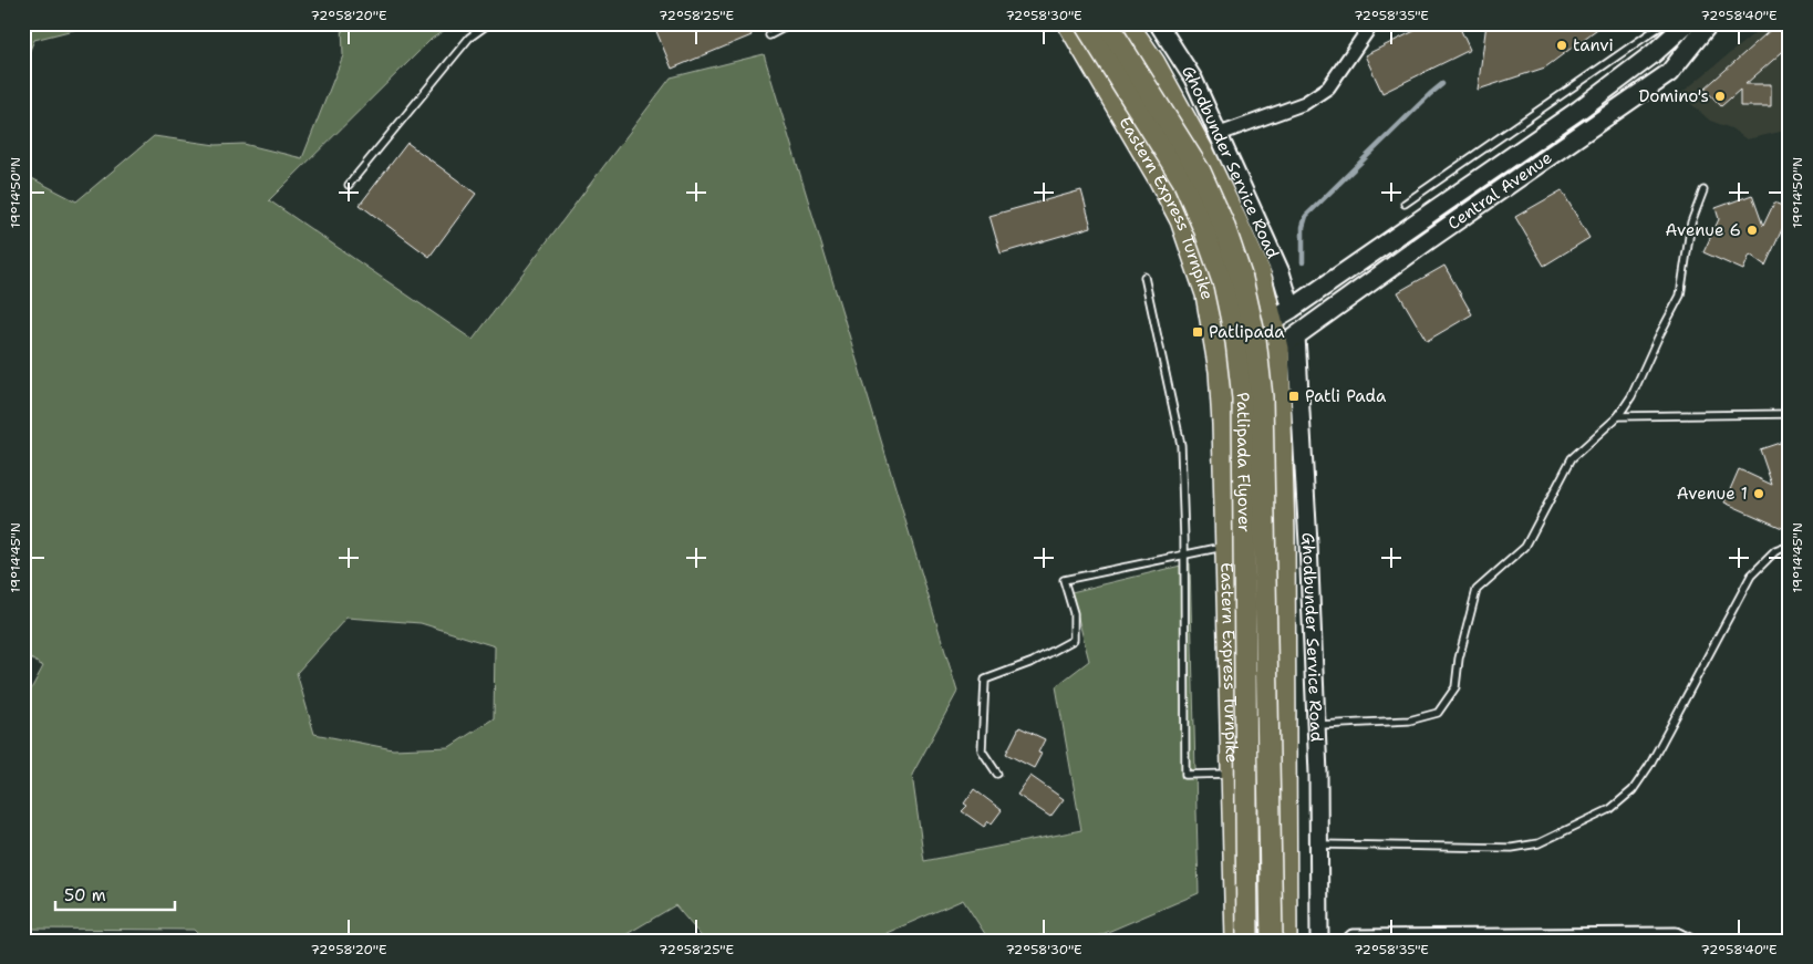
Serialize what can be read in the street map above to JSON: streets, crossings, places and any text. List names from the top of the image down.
{
  "streets": {
    "main road": ["Central Avenue", "Eastern Express Turnpike", "Patlipada Flyover"],
    "street": ["Ghodbunder Service Road"]
  },
  "crossings": [
    ["Ghodbunder Service Road", "Central Avenue"],
    ["Central Avenue", "Eastern Express Turnpike"]
  ],
  "places": {
    "other": [
      "tanvi",
      "Domino's",
      "Avenue 6",
      "Avenue 1"
    ],
    "transit": ["Patlipada", "Patli Pada"]
  },
  "scale_bar": "50 m",
  "coordinates": [
    "72°58'20\"E",
    "72°58'25\"E",
    "72°58'30\"E",
    "72°58'35\"E",
    "72°58'40\"E",
    "19°14'50\"N",
    "19°14'45\"N"
  ]
}
